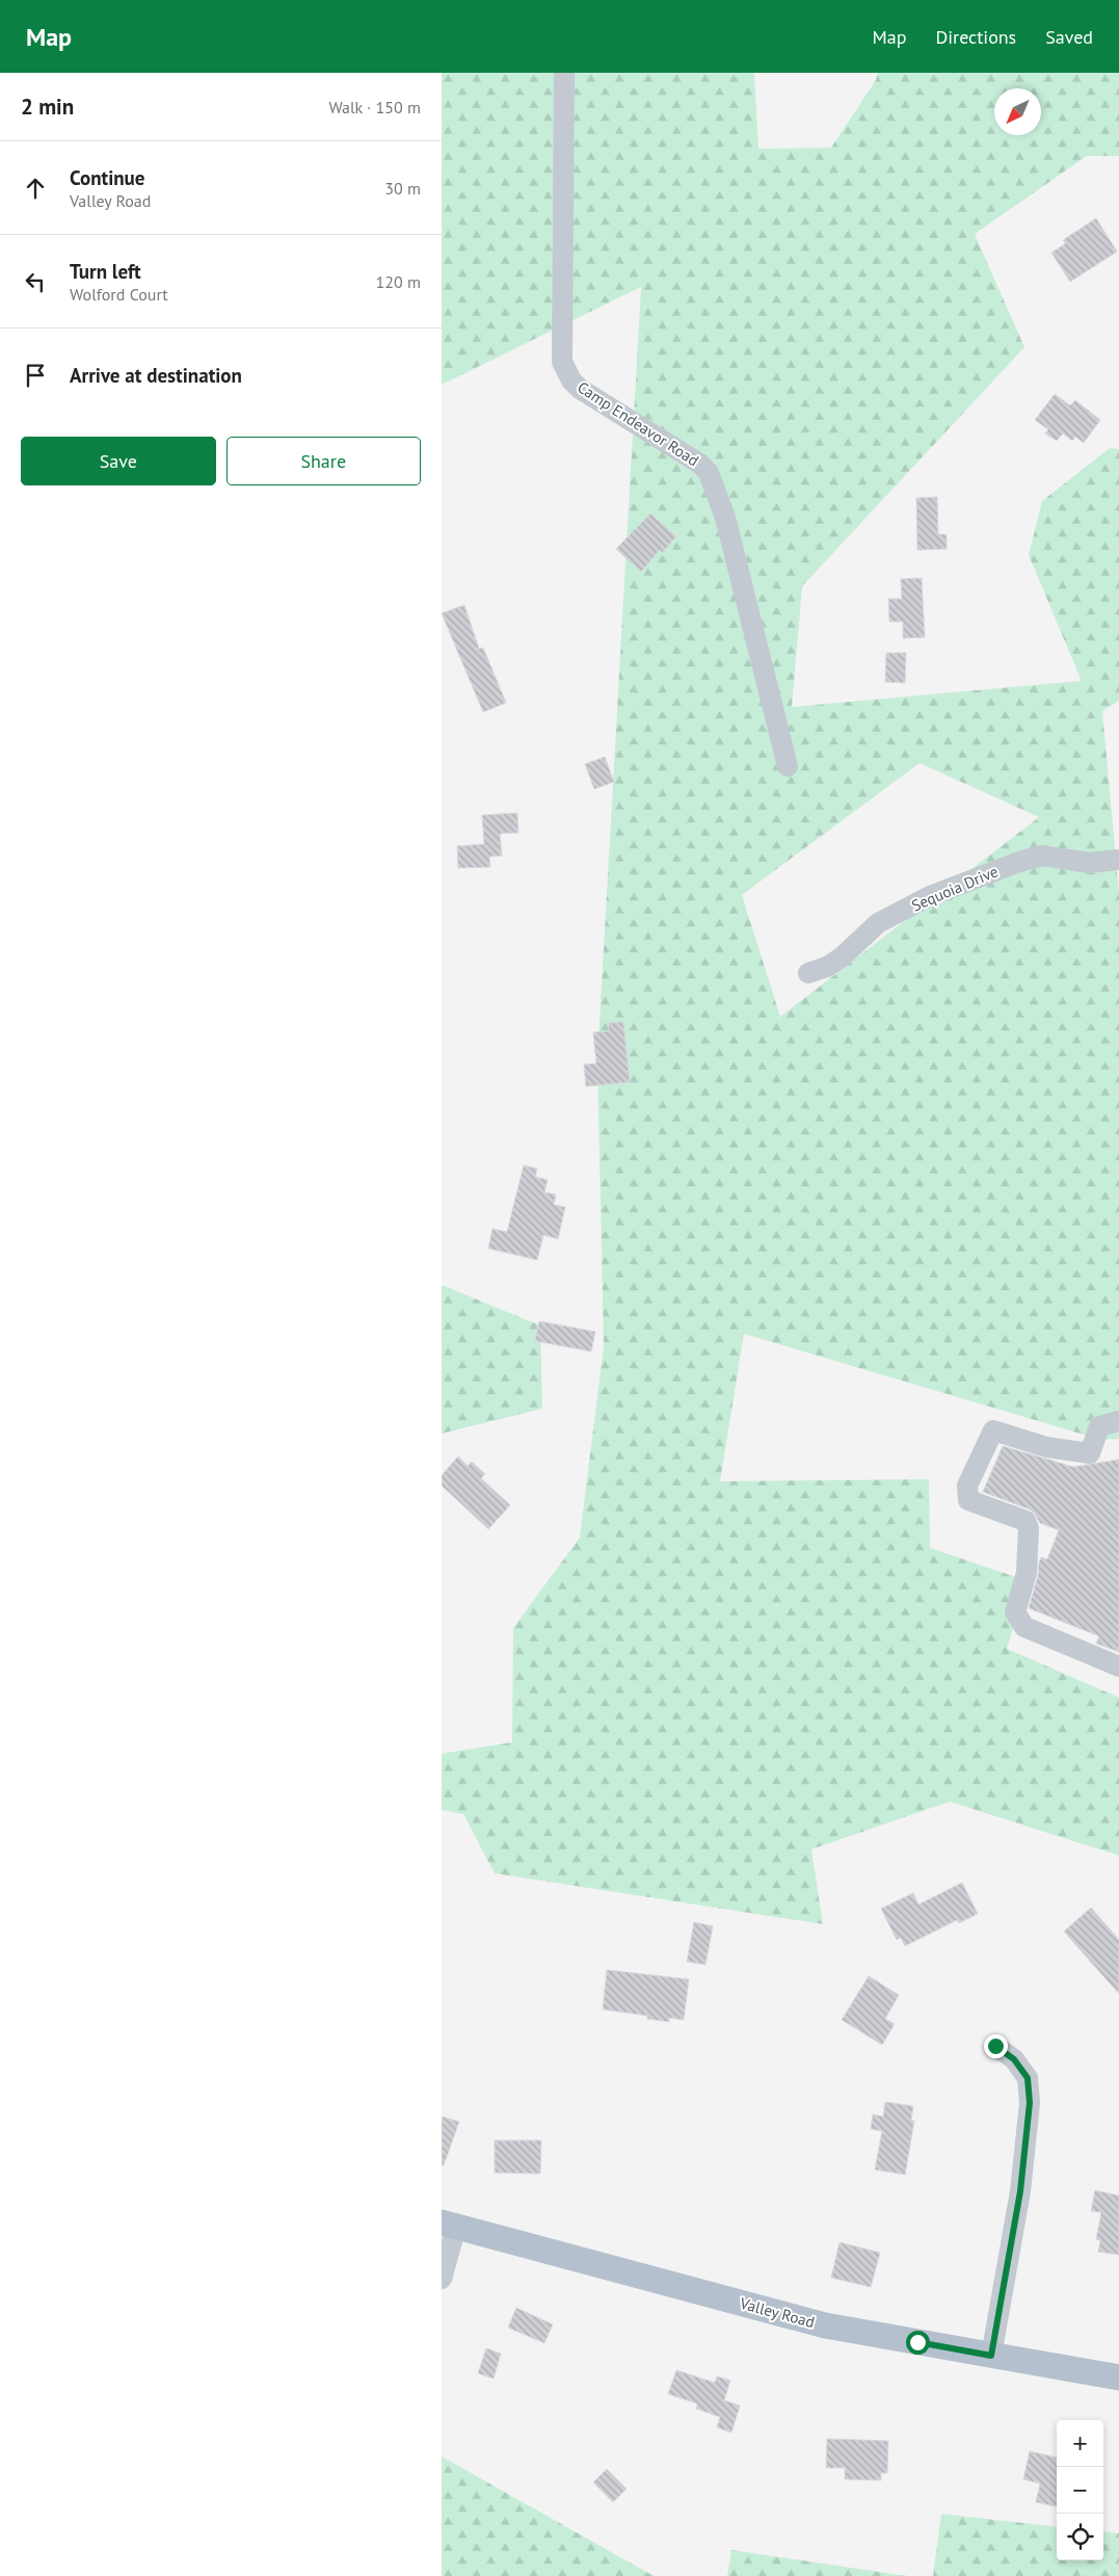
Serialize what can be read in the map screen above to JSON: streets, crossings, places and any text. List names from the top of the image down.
{
  "streets": {
    "main road": ["Valley Road"],
    "street": ["Camp Endeavor Road", "Sequoia Drive"]
  },
  "north": "bottom left",
  "page": {
    "header": "Map",
    "nav": ["Map", "Directions", "Saved"],
    "heading": ["2 min", "Walk · 150 m"],
    "list": [
      ["Continue", "Valley Road", "30 m"],
      ["Turn left", "Wolford Court", "120 m"],
      "Arrive at destination"
    ],
    "buttons": ["Save", "Share"],
    "map_buttons": ["+", "−"]
  }
}
